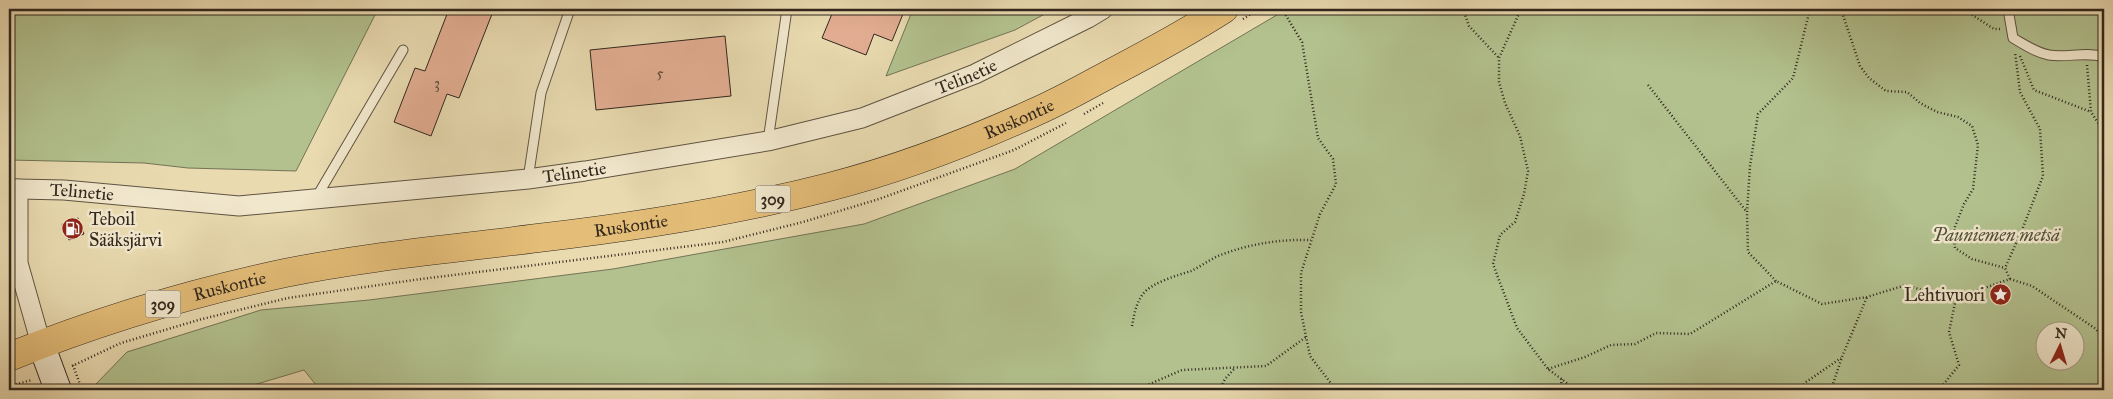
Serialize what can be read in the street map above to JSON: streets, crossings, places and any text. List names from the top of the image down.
{
  "streets": {
    "main road": ["Ruskontie", "309"],
    "street": ["Telinetie"]
  },
  "parks": ["Pauniemen metsä"],
  "places": {
    "fuel station": ["Teboil Sääksjärvi"],
    "place": ["Lehtivuori"]
  },
  "house_numbers": ["5", "3"],
  "north": "top"
}
